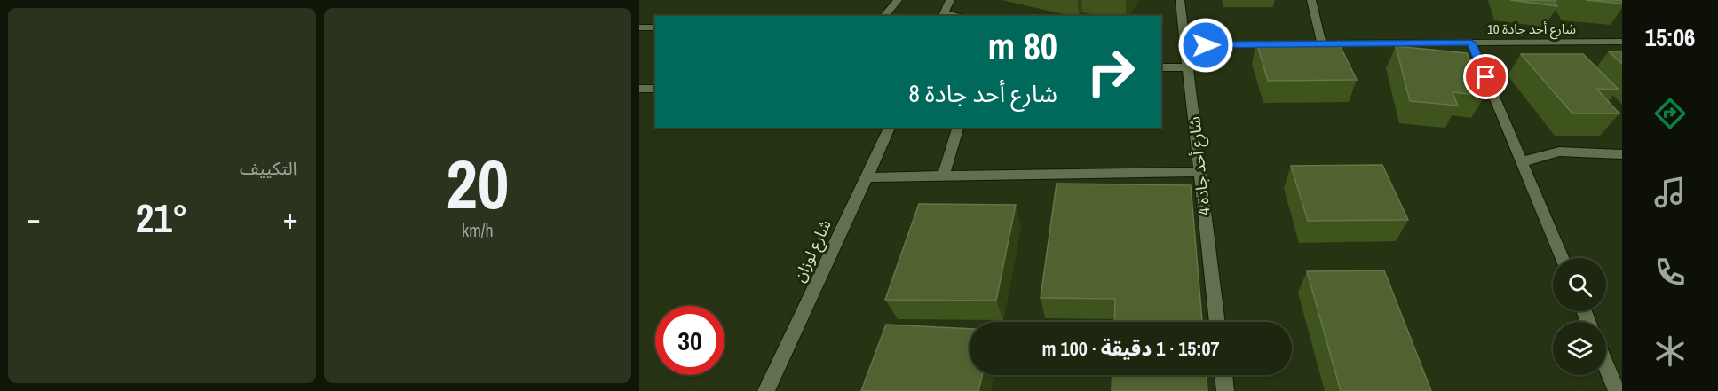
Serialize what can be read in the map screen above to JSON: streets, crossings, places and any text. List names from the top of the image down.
{
  "streets": {
    "street": ["شارع أحد جادة 10", "شارع أحد جادة 4", "شارع لوزان"]
  },
  "page": {
    "tabs": "15:06",
    "tile": [
      ["20", "km/h"],
      "التكييف"
    ],
    "turn": ["80 m", "شارع أحد جادة 8"],
    "heat": ["−", "21°", "+"],
    "limit": "30",
    "trip": "15:07 · 1 دقيقة · 100 m"
  }
}
